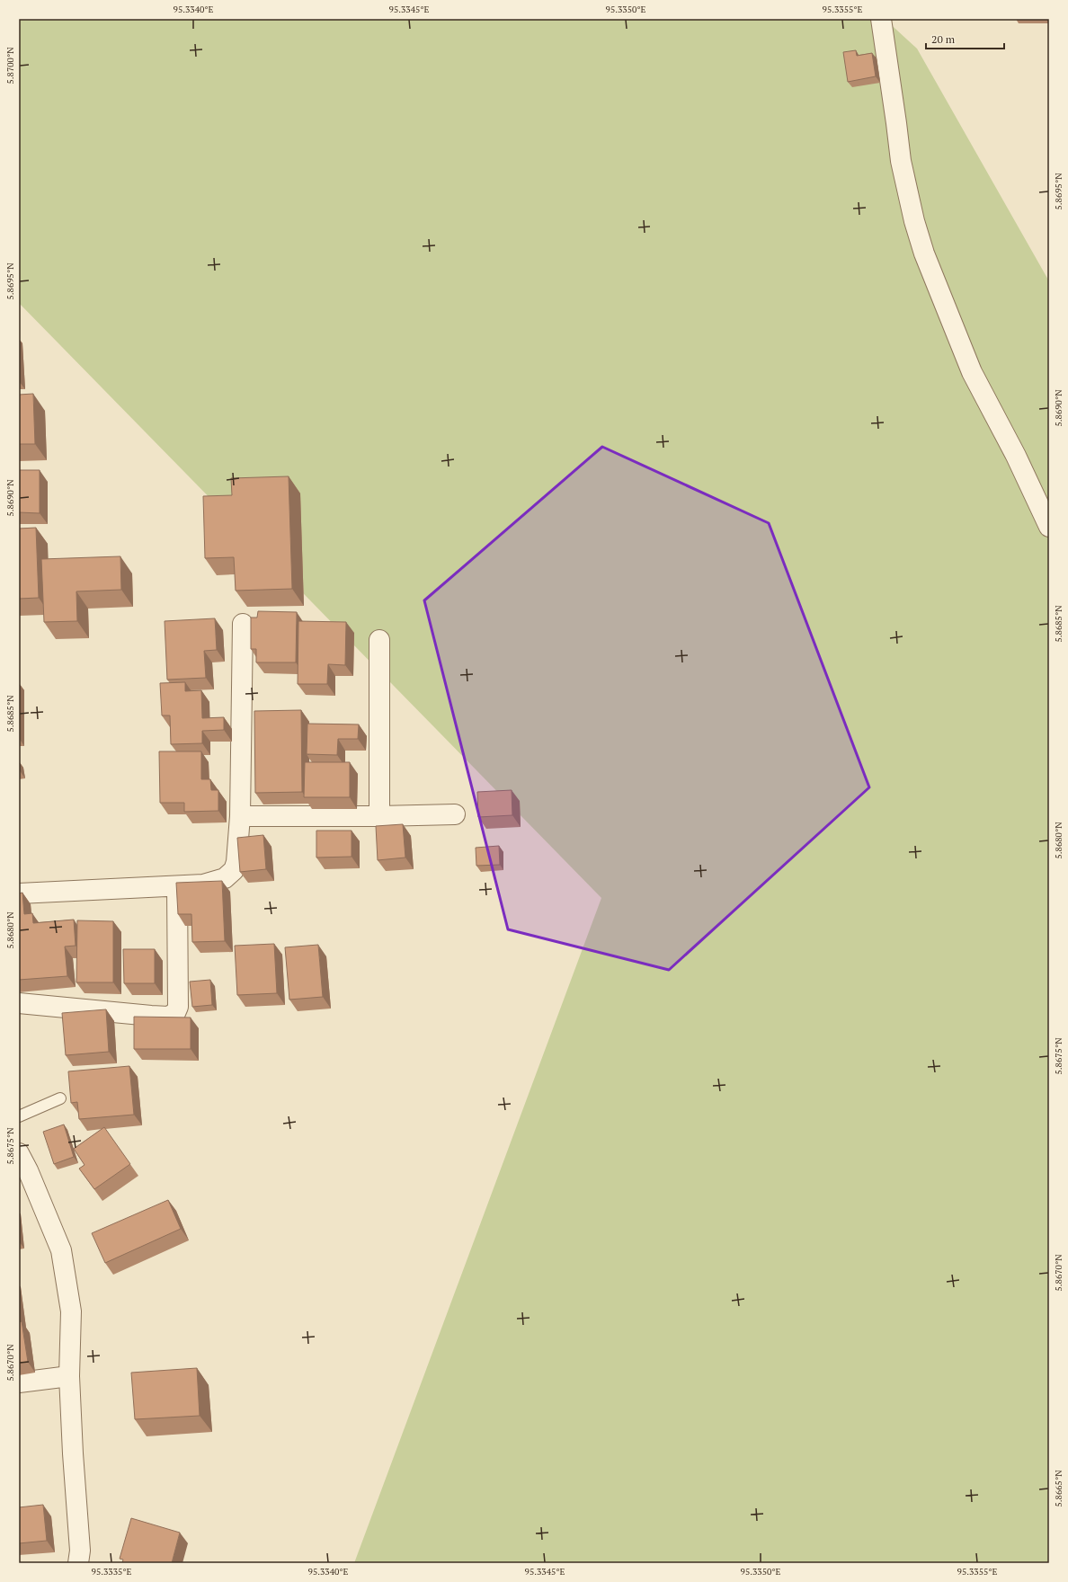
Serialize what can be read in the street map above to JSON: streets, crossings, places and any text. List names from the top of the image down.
{
  "scale_bar": "20 m",
  "coordinates": [
    "95.3340°E",
    "95.3345°E",
    "95.3350°E",
    "95.3355°E",
    "5.8700°N",
    "5.8695°N",
    "5.8690°N",
    "5.8685°N",
    "5.8680°N",
    "5.8675°N",
    "5.8670°N",
    "5.8665°N",
    "95.3335°E"
  ]
}
